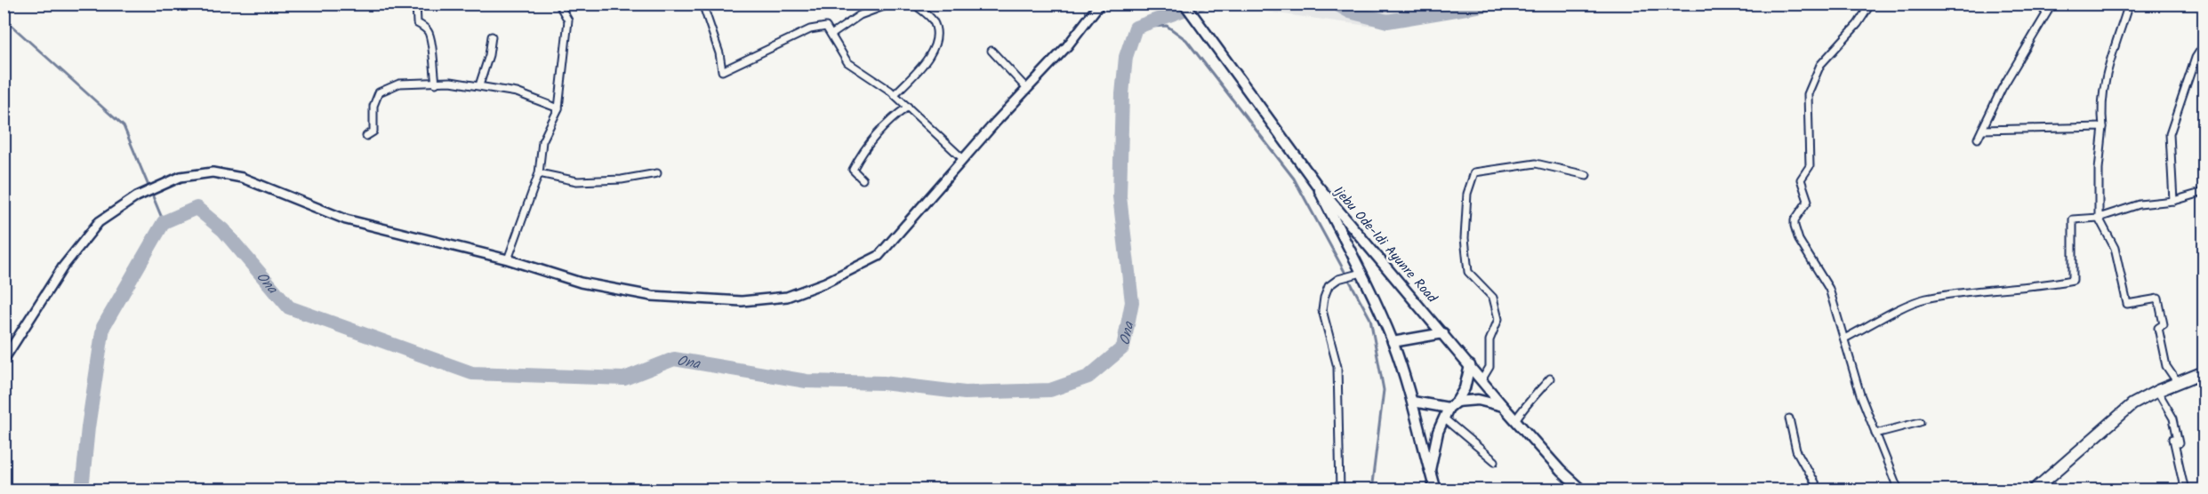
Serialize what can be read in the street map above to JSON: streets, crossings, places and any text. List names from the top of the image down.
{
  "streets": {
    "main road": ["Ijebu Ode-Idi Ayunre Road"]
  },
  "water": ["Ona"]
}
